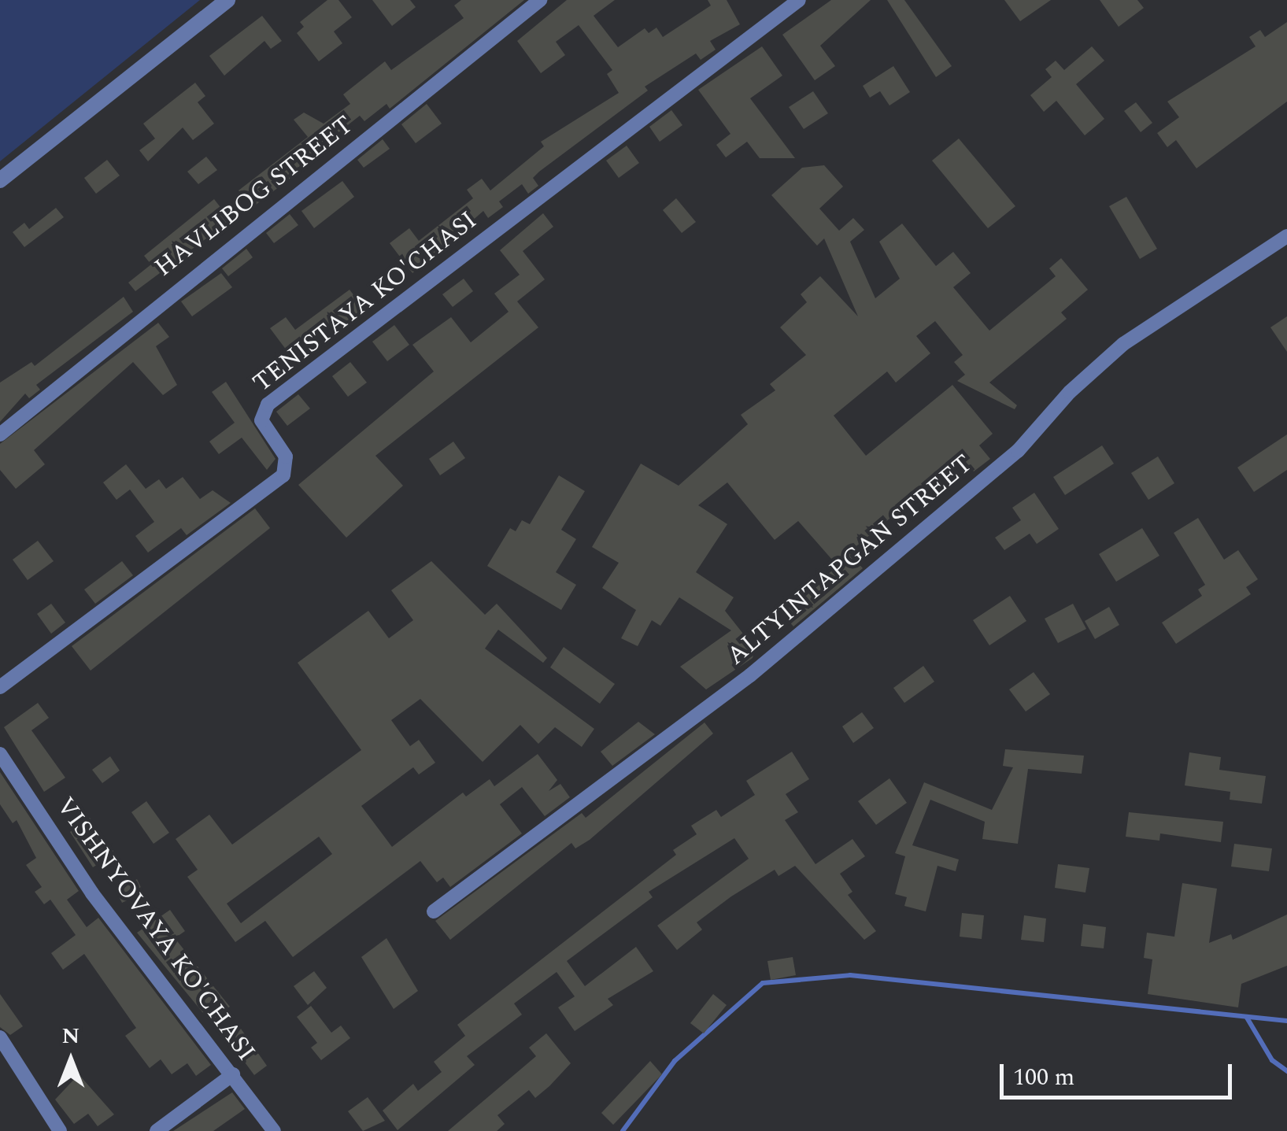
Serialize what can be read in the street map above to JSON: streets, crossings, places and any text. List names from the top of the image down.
{
  "streets": {
    "street": [
      "HАVLIBOG STREET",
      "TENISTAYA KO'CHASI",
      "ALTYINTAPGAN STREET",
      "VISHNYOVAYA KO'CHASI"
    ]
  },
  "scale_bar": "100 m",
  "north": "top"
}
